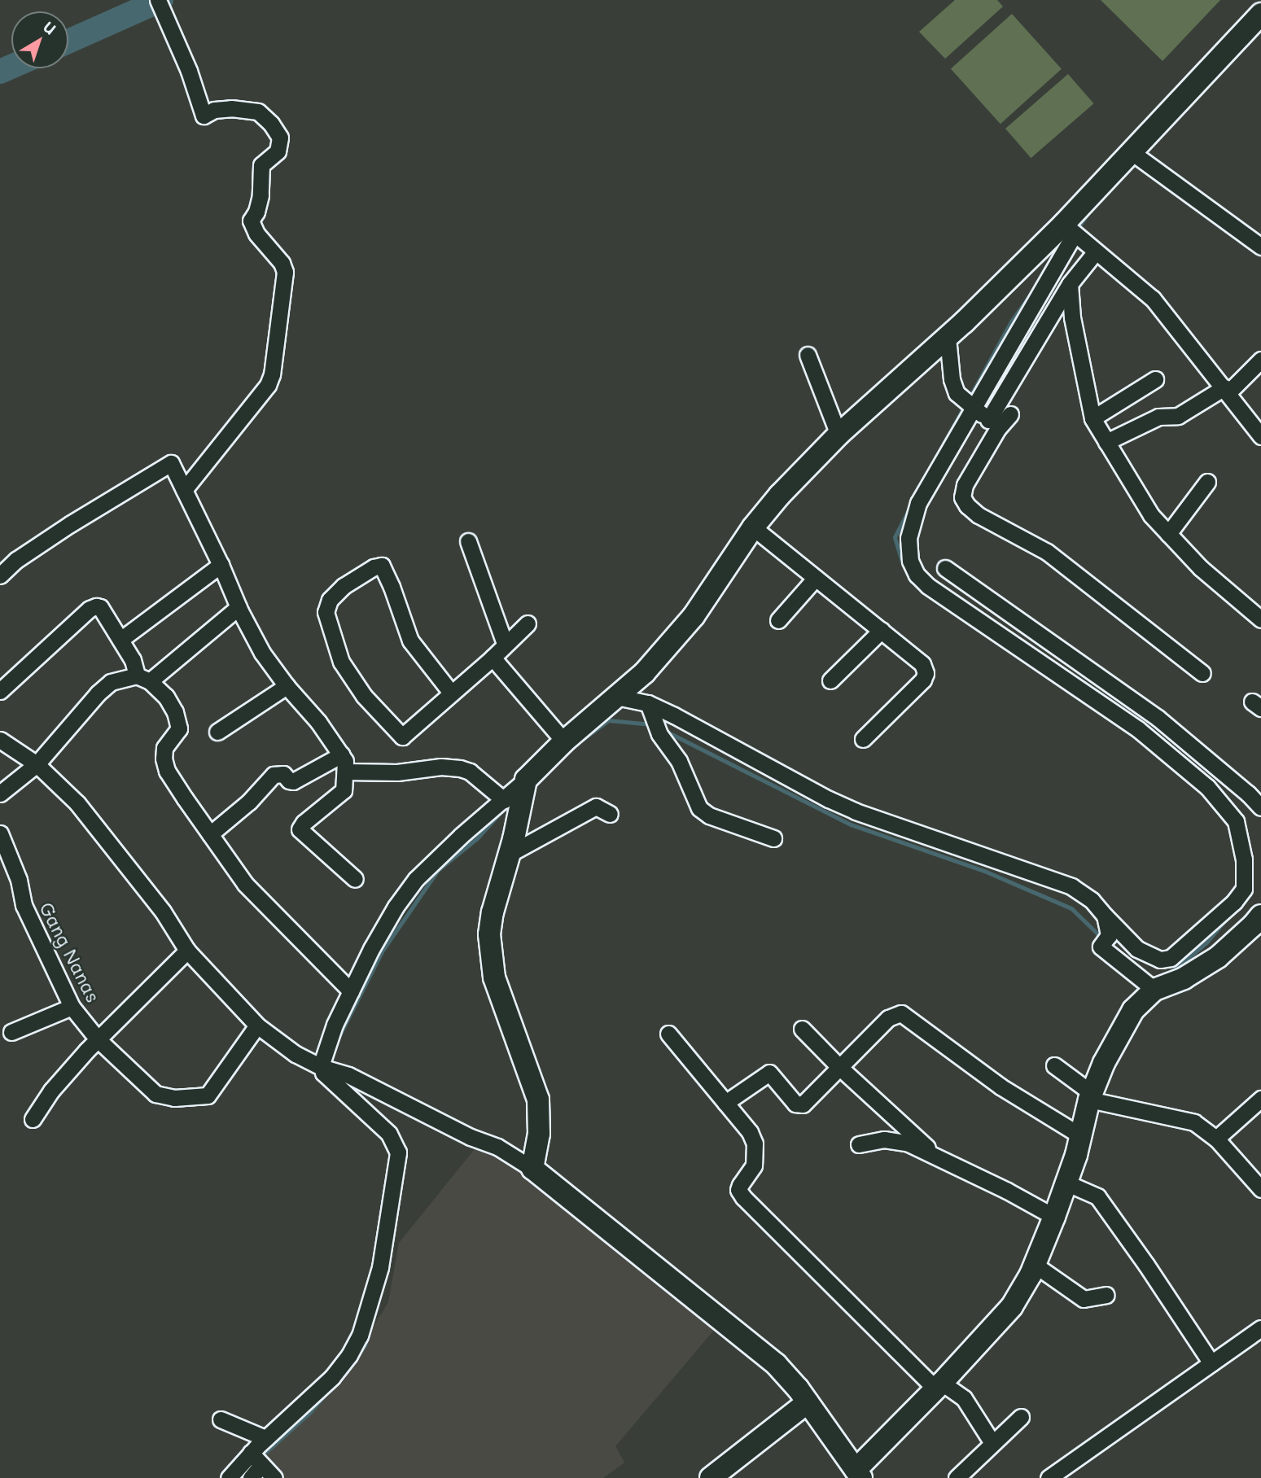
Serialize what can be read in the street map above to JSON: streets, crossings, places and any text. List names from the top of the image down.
{
  "streets": {
    "street": ["Gang Nanas"]
  },
  "north": "top right"
}
